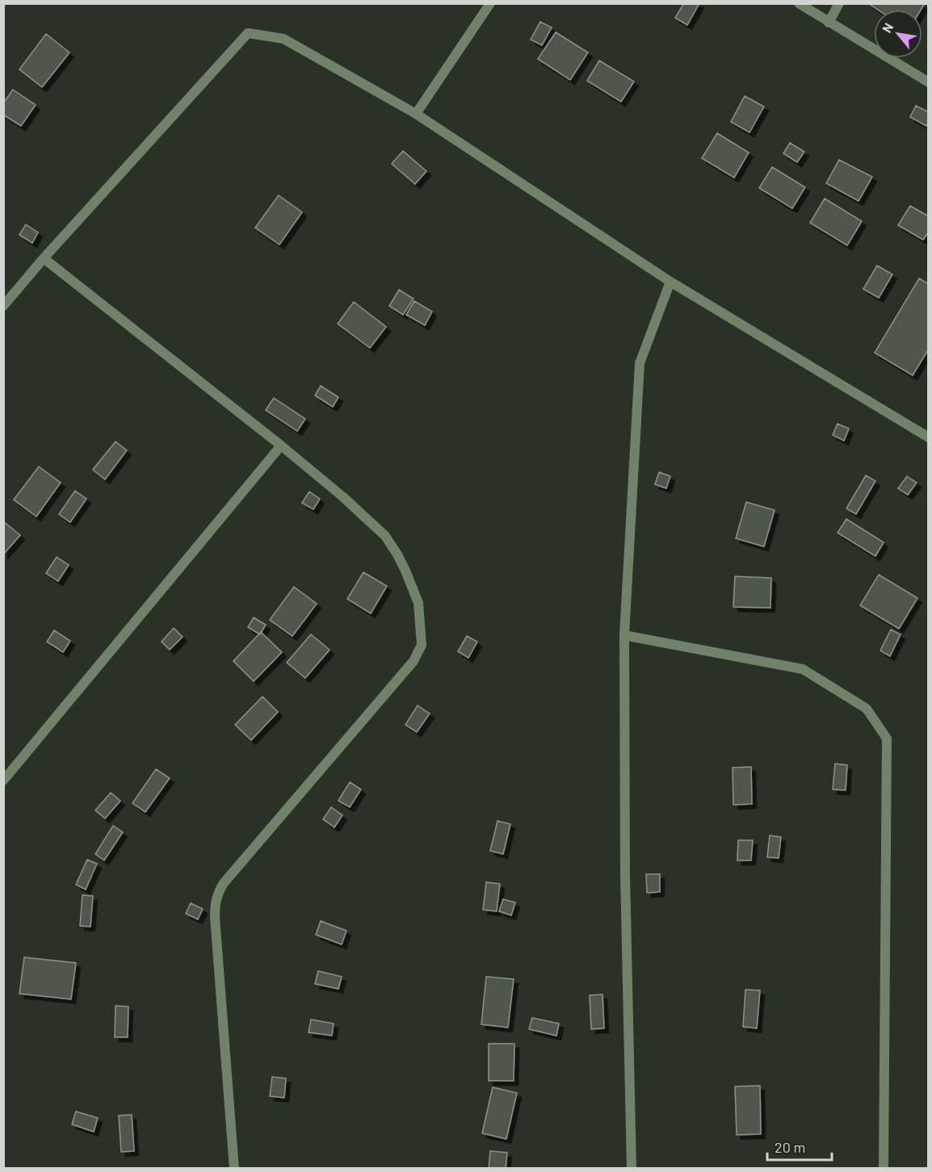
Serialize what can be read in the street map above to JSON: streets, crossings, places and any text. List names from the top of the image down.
{
  "scale_bar": "20 m",
  "north": "top left"
}
